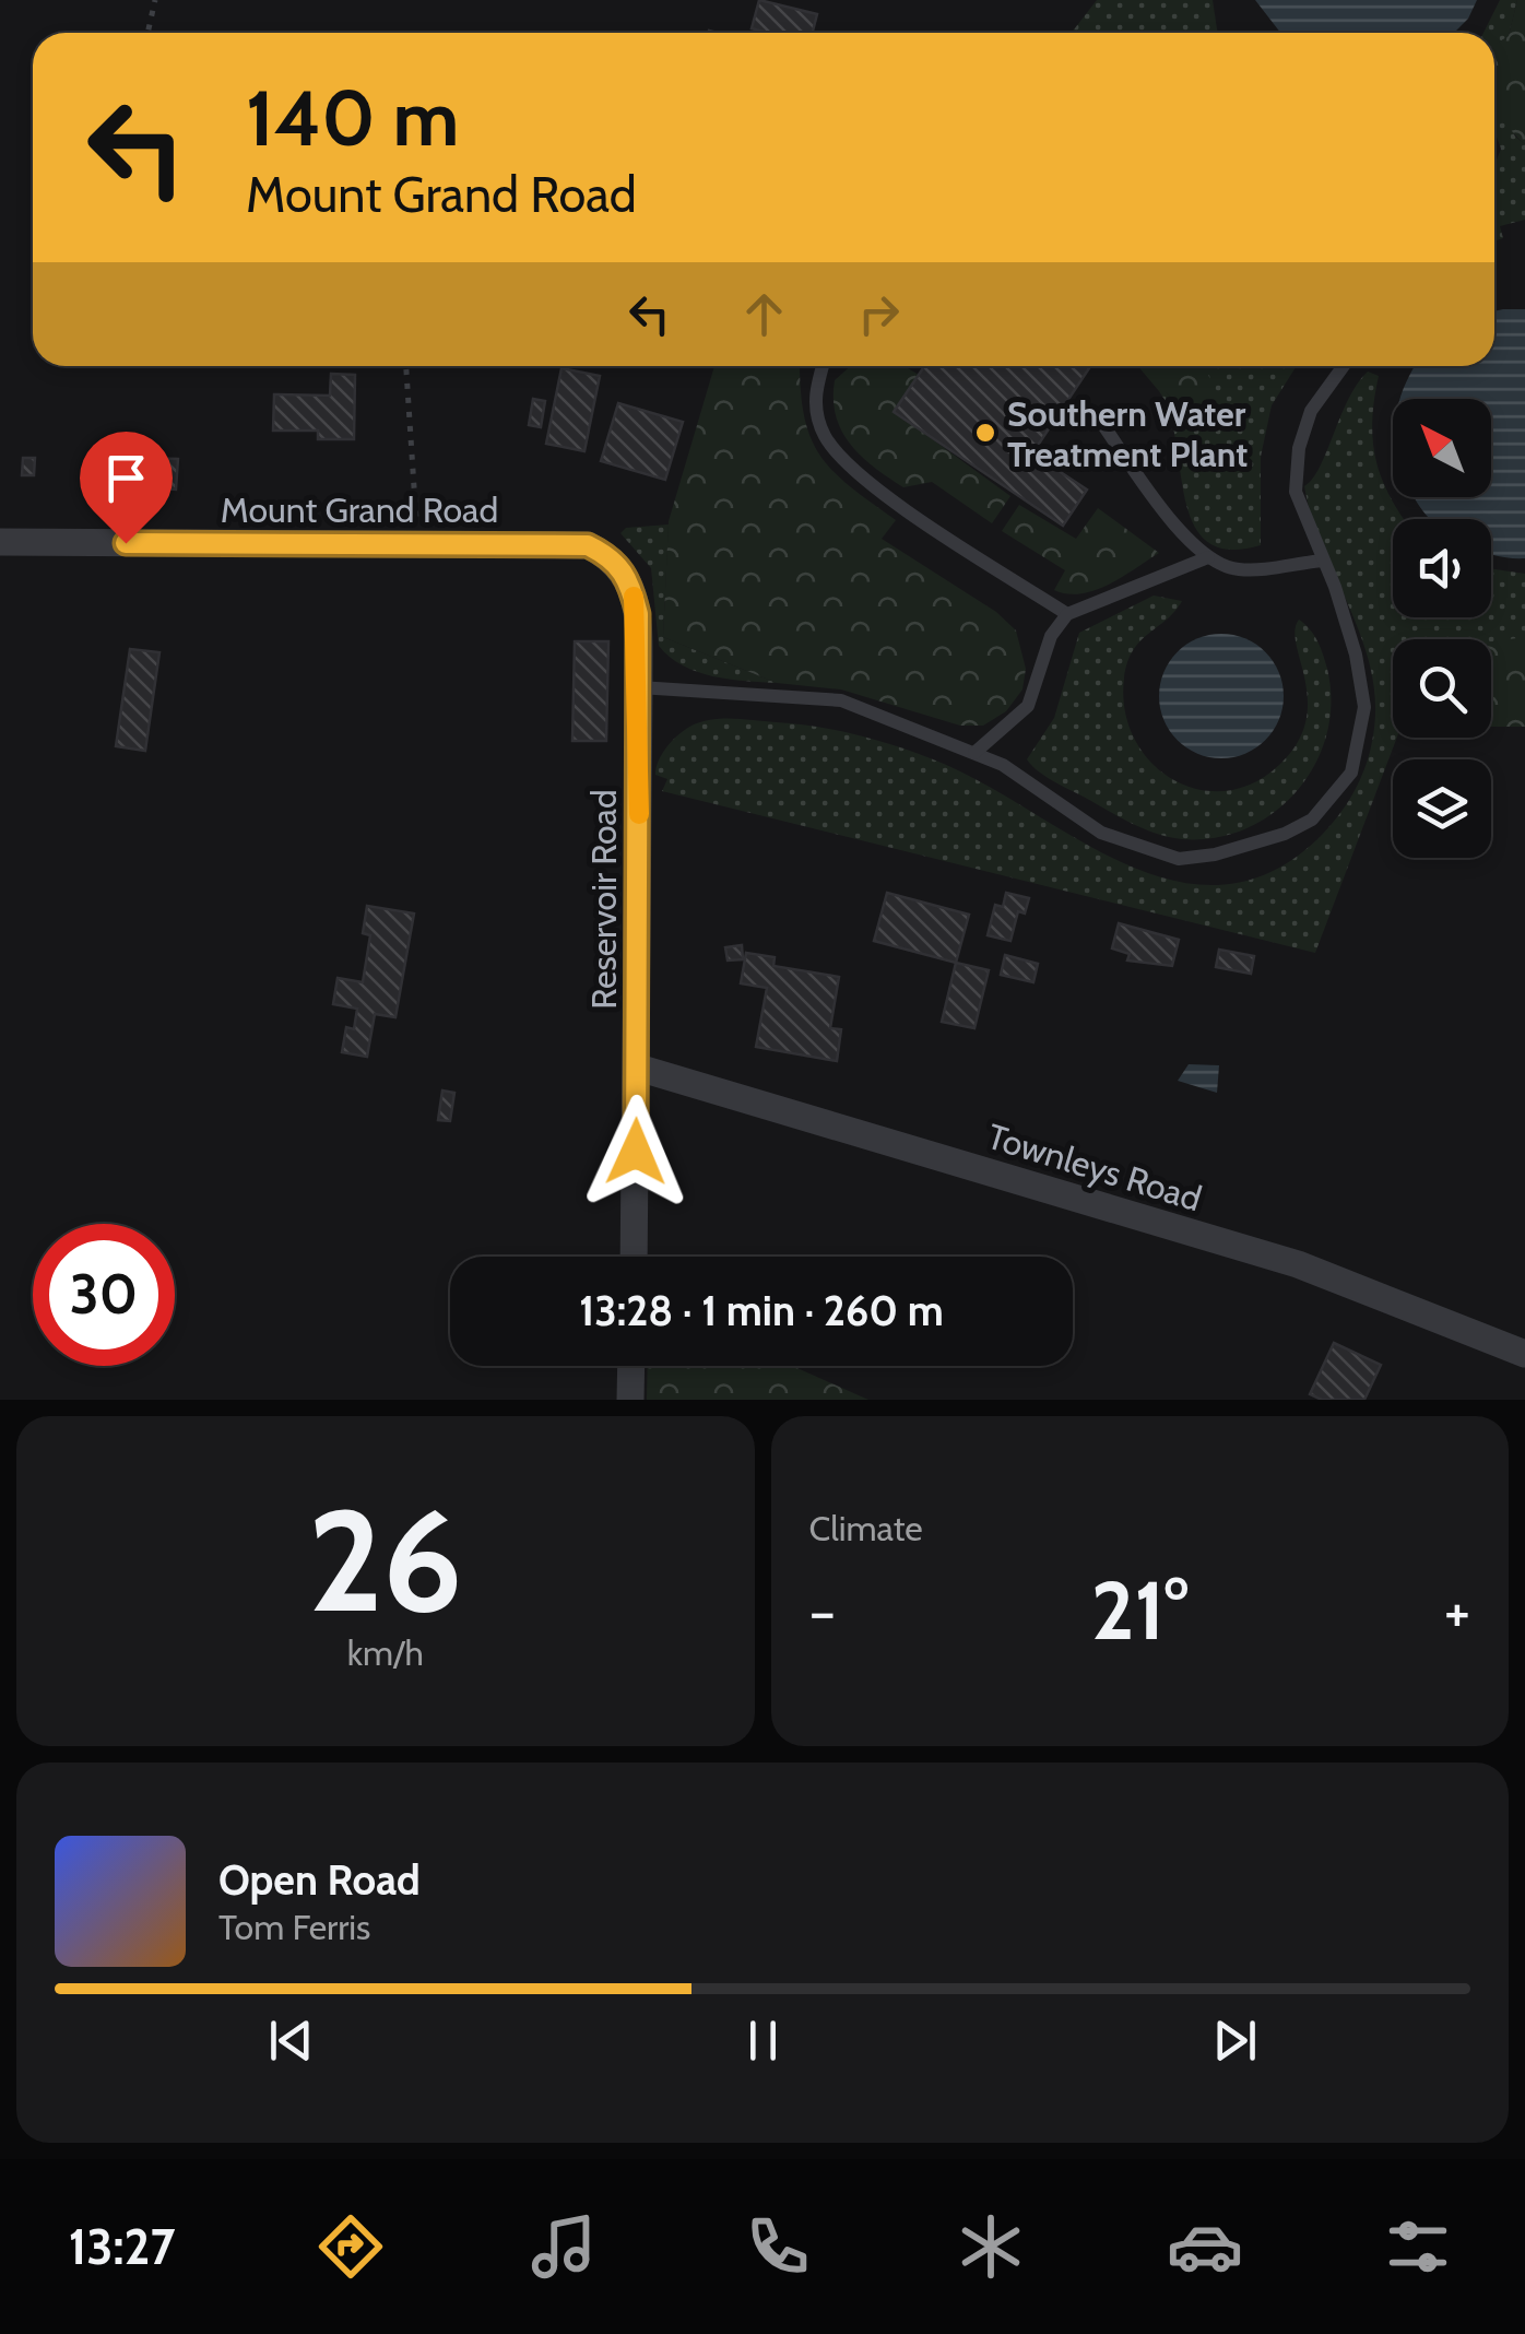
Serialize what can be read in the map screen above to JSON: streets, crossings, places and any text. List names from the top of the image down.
{
  "streets": {
    "street": ["Mount Grand Road", "Reservoir Road", "Townleys Road"]
  },
  "crossings": [
    ["Mount Grand Road", "Reservoir Road"],
    ["Reservoir Road", "Townleys Road"]
  ],
  "places": ["Southern Water Treatment Plant"],
  "north": "top left",
  "page": {
    "turn": ["140 m", "Mount Grand Road"],
    "limit": "30",
    "trip": "13:28 · 1 min · 260 m",
    "tile": [
      ["26", "km/h"],
      "Climate"
    ],
    "heat": ["−", "21°", "+"],
    "song": ["Open Road", "Tom Ferris"],
    "tabs": "13:27"
  }
}
